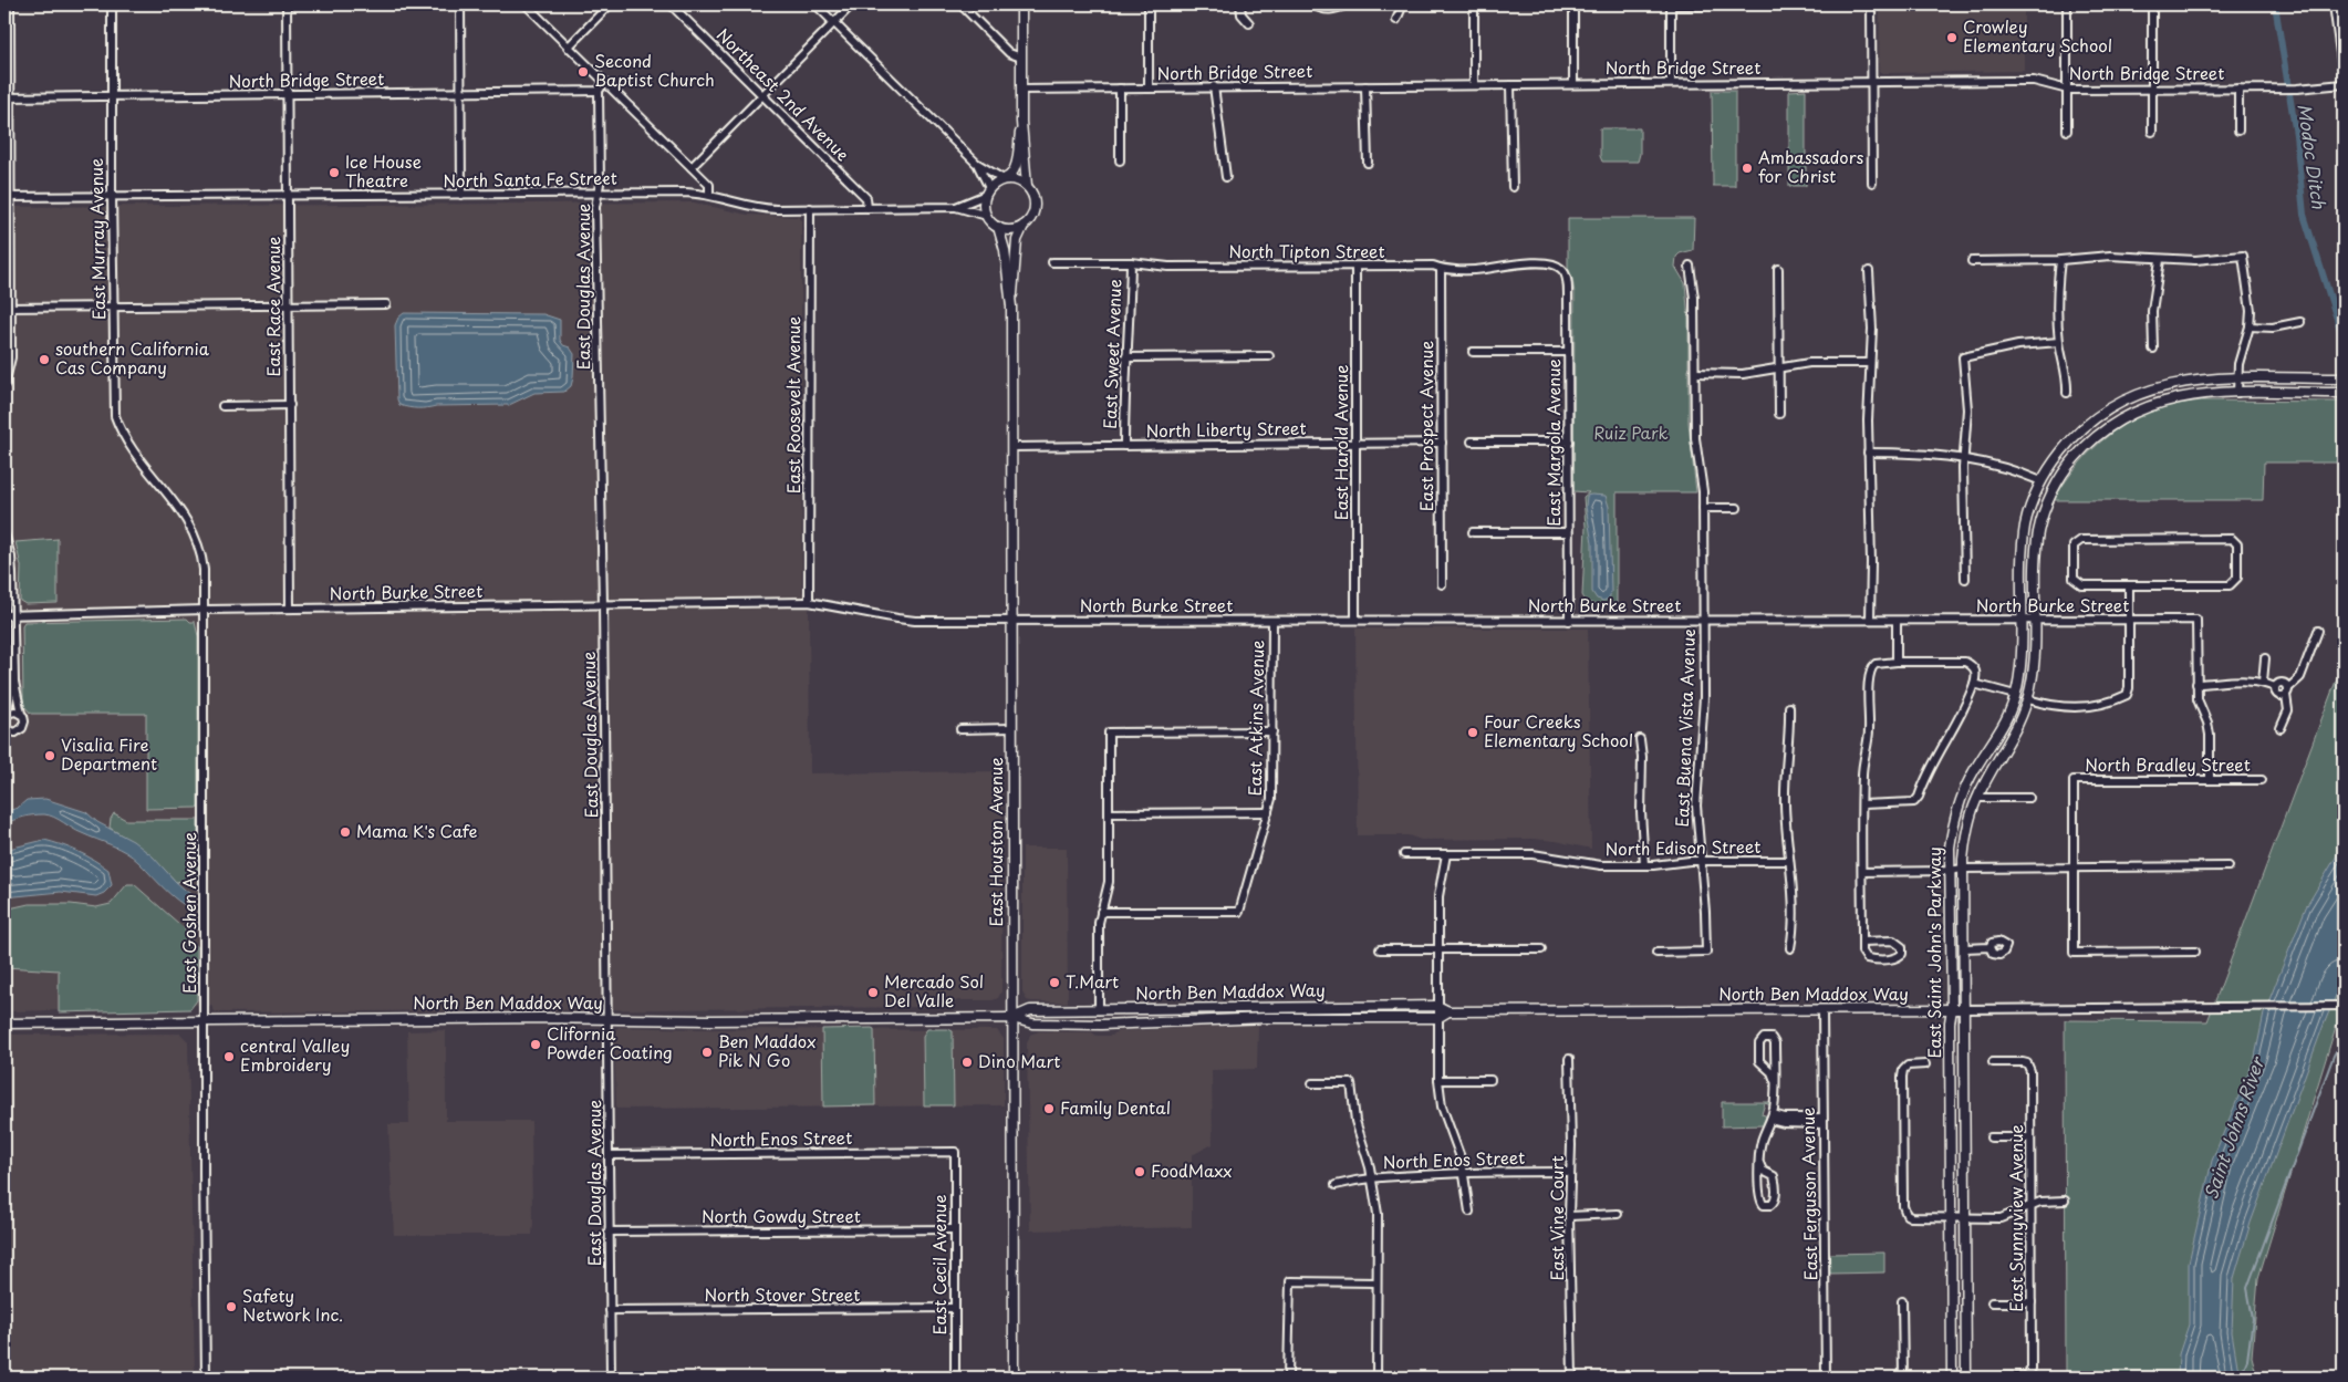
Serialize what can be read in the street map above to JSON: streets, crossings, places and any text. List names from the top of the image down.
{
  "streets": {
    "main road": ["East Houston Avenue", "East Saint John's Parkway", "North Ben Maddox Way"],
    "street": [
      "North Bridge Street",
      "Northeast 2nd Avenue",
      "North Santa Fe Street",
      "East Murray Avenue",
      "North Tipton Street",
      "East Douglas Avenue",
      "East Race Avenue",
      "East Sweet Avenue",
      "East Roosevelt Avenue",
      "East Prospect Avenue",
      "North Liberty Street",
      "East Harold Avenue",
      "East Margola Avenue",
      "North Burke Street",
      "East Atkins Avenue",
      "East Buena Vista Avenue",
      "North Bradley Street",
      "North Edison Street",
      "East Goshen Avenue",
      "North Enos Street",
      "East Ferguson Avenue",
      "North Gowdy Street",
      "East Vine Court",
      "East Sunnyview Avenue",
      "East Cecil Avenue",
      "North Stover Street"
    ]
  },
  "crossings": [
    ["North Bridge Street", "East Murray Avenue"],
    ["North Bridge Street", "East Douglas Avenue"],
    ["North Bridge Street", "East Race Avenue"],
    ["Northeast 2nd Avenue", "North Santa Fe Street"],
    ["North Santa Fe Street", "East Murray Avenue"],
    ["North Santa Fe Street", "East Douglas Avenue"],
    ["North Santa Fe Street", "East Race Avenue"],
    ["North Santa Fe Street", "East Roosevelt Avenue"],
    ["North Santa Fe Street", "East Houston Avenue"],
    ["East Murray Avenue", "East Goshen Avenue"],
    ["North Tipton Street", "East Sweet Avenue"],
    ["North Tipton Street", "East Prospect Avenue"],
    ["North Tipton Street", "East Harold Avenue"],
    ["North Tipton Street", "East Margola Avenue"],
    ["East Douglas Avenue", "North Burke Street"],
    ["East Douglas Avenue", "North Ben Maddox Way"],
    ["East Douglas Avenue", "North Enos Street"],
    ["East Douglas Avenue", "North Gowdy Street"],
    ["East Douglas Avenue", "North Stover Street"],
    ["East Race Avenue", "North Burke Street"],
    ["East Sweet Avenue", "North Liberty Street"],
    ["East Roosevelt Avenue", "North Burke Street"],
    ["East Prospect Avenue", "North Liberty Street"],
    ["North Liberty Street", "East Harold Avenue"],
    ["North Liberty Street", "East Houston Avenue"],
    ["East Harold Avenue", "North Burke Street"],
    ["East Margola Avenue", "North Burke Street"],
    ["North Burke Street", "East Atkins Avenue"],
    ["North Burke Street", "East Buena Vista Avenue"],
    ["North Burke Street", "East Houston Avenue"],
    ["North Burke Street", "East Goshen Avenue"],
    ["North Burke Street", "East Saint John's Parkway"],
    ["East Buena Vista Avenue", "North Edison Street"],
    ["East Houston Avenue", "North Ben Maddox Way"],
    ["East Goshen Avenue", "North Ben Maddox Way"],
    ["East Saint John's Parkway", "North Ben Maddox Way"],
    ["North Ben Maddox Way", "East Ferguson Avenue"],
    ["North Enos Street", "East Vine Court"],
    ["North Enos Street", "East Cecil Avenue"],
    ["North Gowdy Street", "East Cecil Avenue"],
    ["East Cecil Avenue", "North Stover Street"]
  ],
  "water": ["Modoc Ditch", "Saint Johns River"],
  "parks": ["Ruiz Park"],
  "places": [
    "Crowley Elementary School",
    "Second Baptist Church",
    "Ambassadors for Christ",
    "Ice House Theatre",
    "southern California Cas Company",
    "Four Creeks Elementary School",
    "Visalia Fire Department",
    "Mama K's Cafe",
    "T.Mart",
    "Mercado Sol Del Valle",
    "Clifornia Powder Coating",
    "Ben Maddox Pik N Go",
    "central Valley Embroidery",
    "Dino Mart",
    "Family Dental",
    "FoodMaxx",
    "Safety Network Inc."
  ]
}
